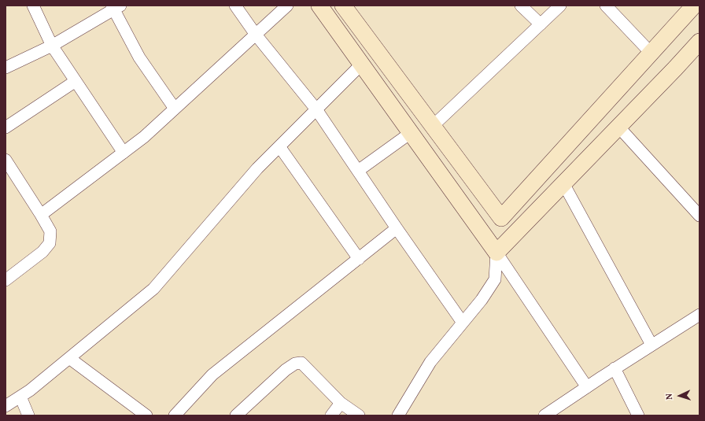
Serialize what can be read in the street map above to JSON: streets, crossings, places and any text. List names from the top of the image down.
{
  "north": "left"
}
